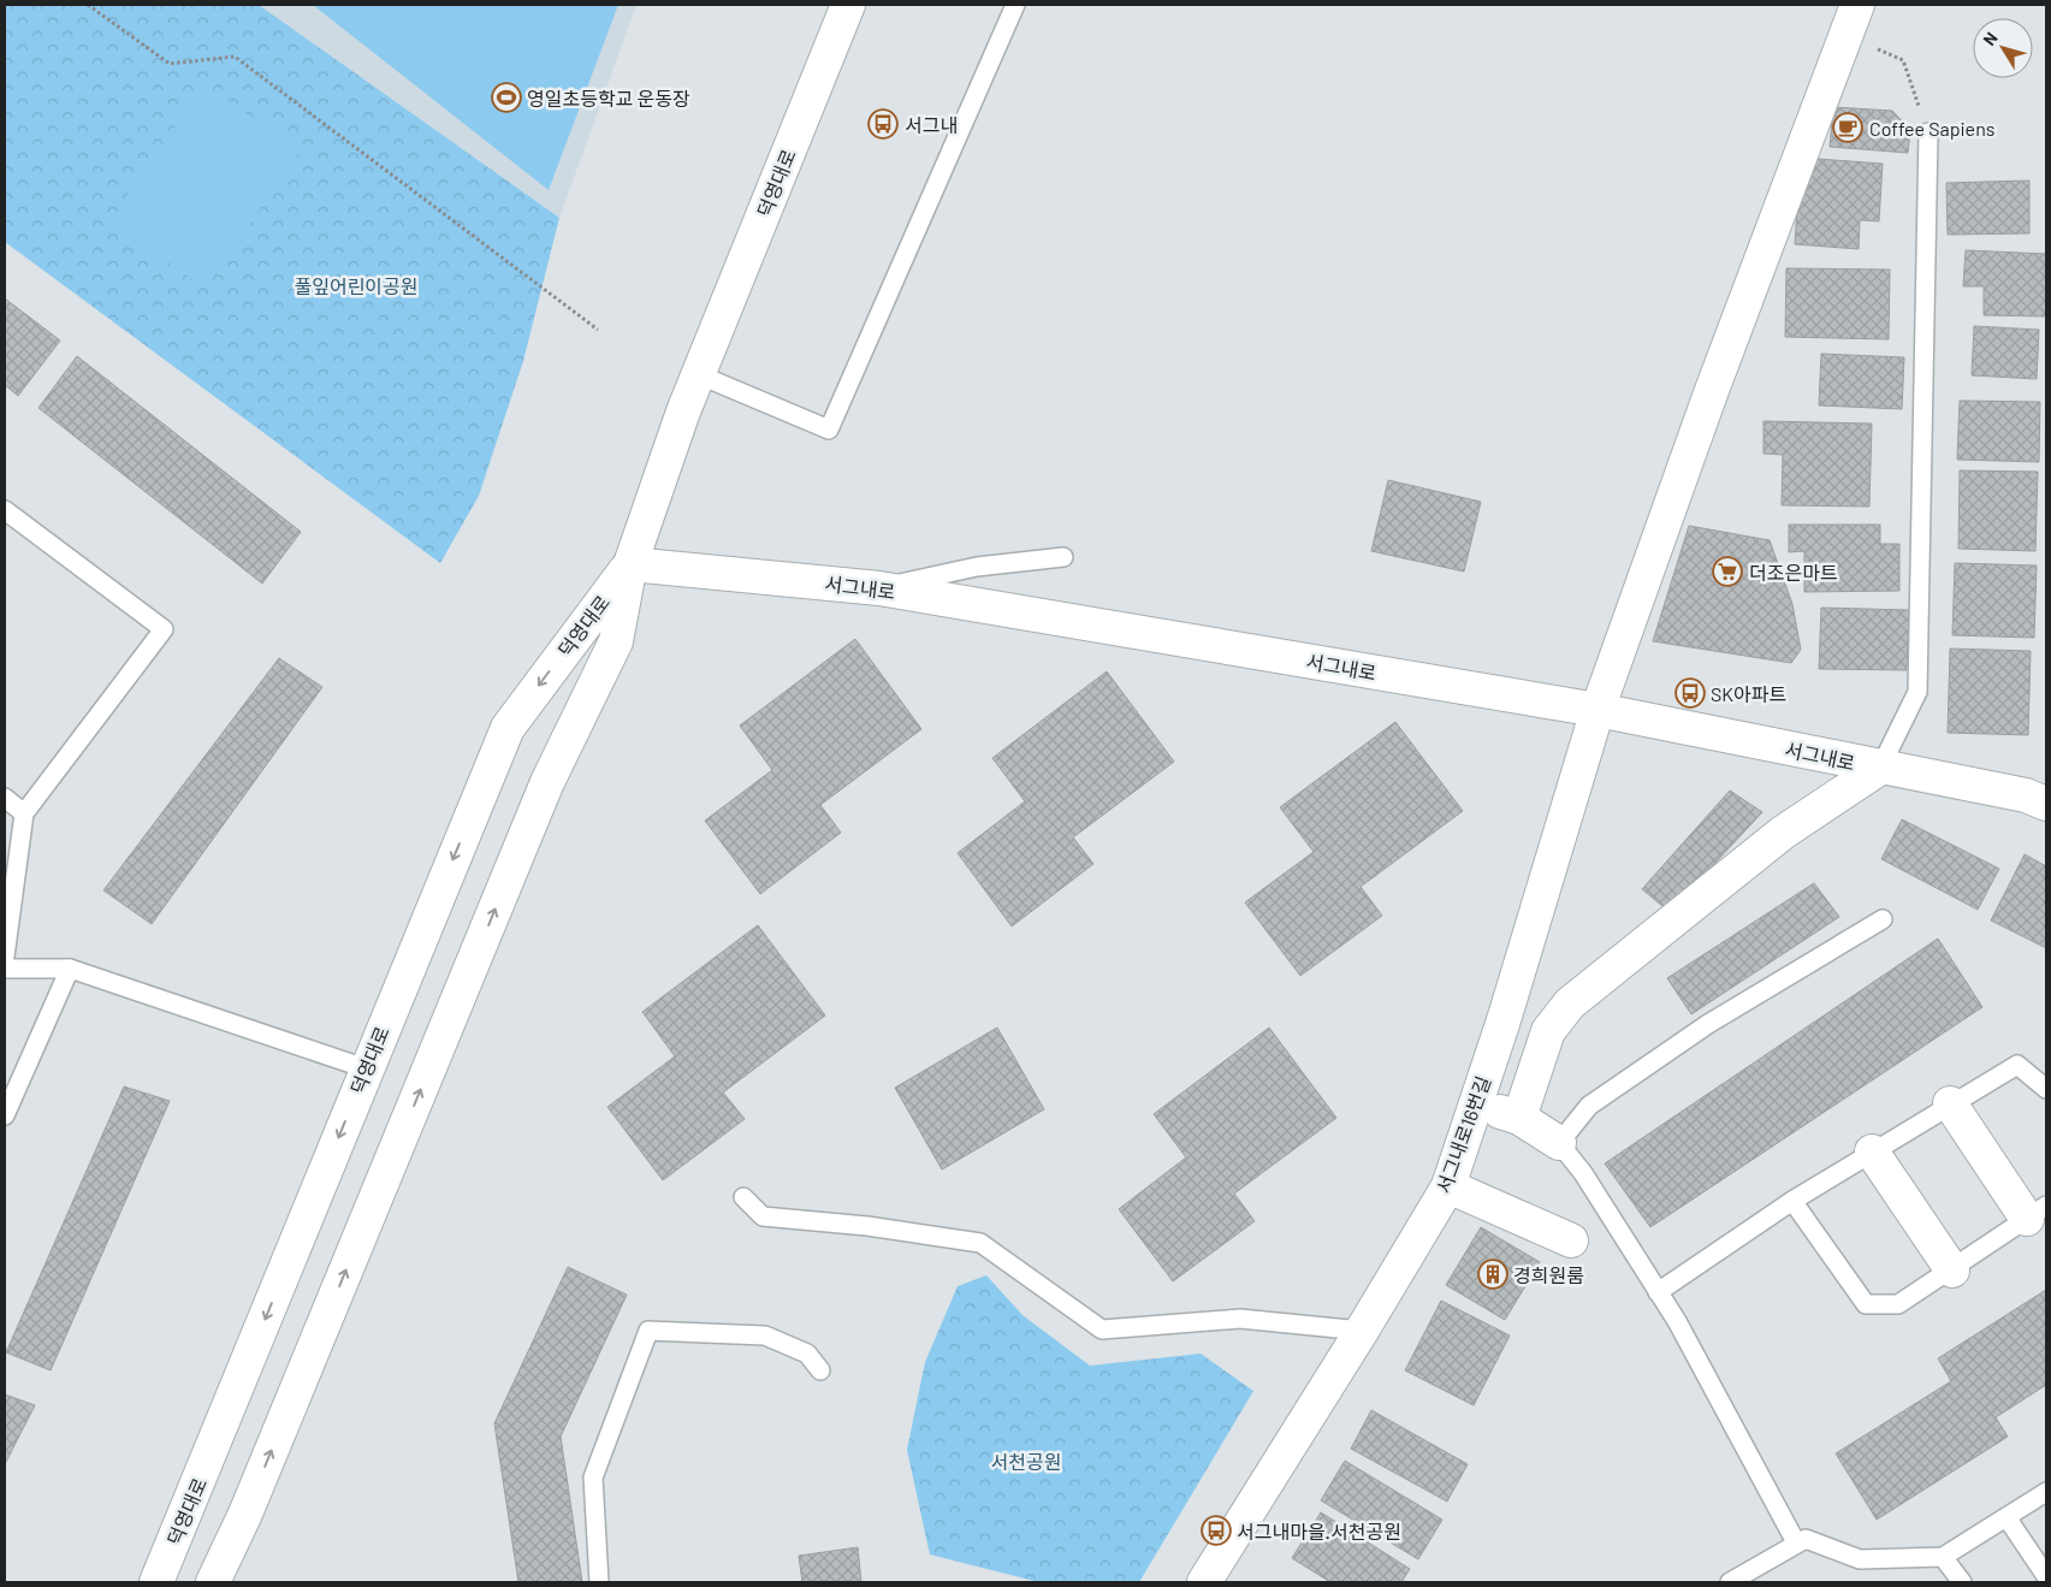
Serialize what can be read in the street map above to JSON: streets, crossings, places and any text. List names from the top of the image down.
{
  "streets": {
    "street": ["덕영대로", "서그내로", "서그내로16번길"]
  },
  "crossings": [
    ["덕영대로", "서그내로"],
    ["서그내로", "서그내로16번길"]
  ],
  "parks": ["풀잎어린이공원", "서천공원"],
  "places": {
    "sports": ["영일초등학교 운동장"],
    "bus stop": ["서그내", "SK아파트", "서그내마을.서천공원"],
    "cafe": ["Coffee Sapiens"],
    "supermarket": ["더조은마트"],
    "building": ["경희원룸"]
  },
  "north": "top left"
}
